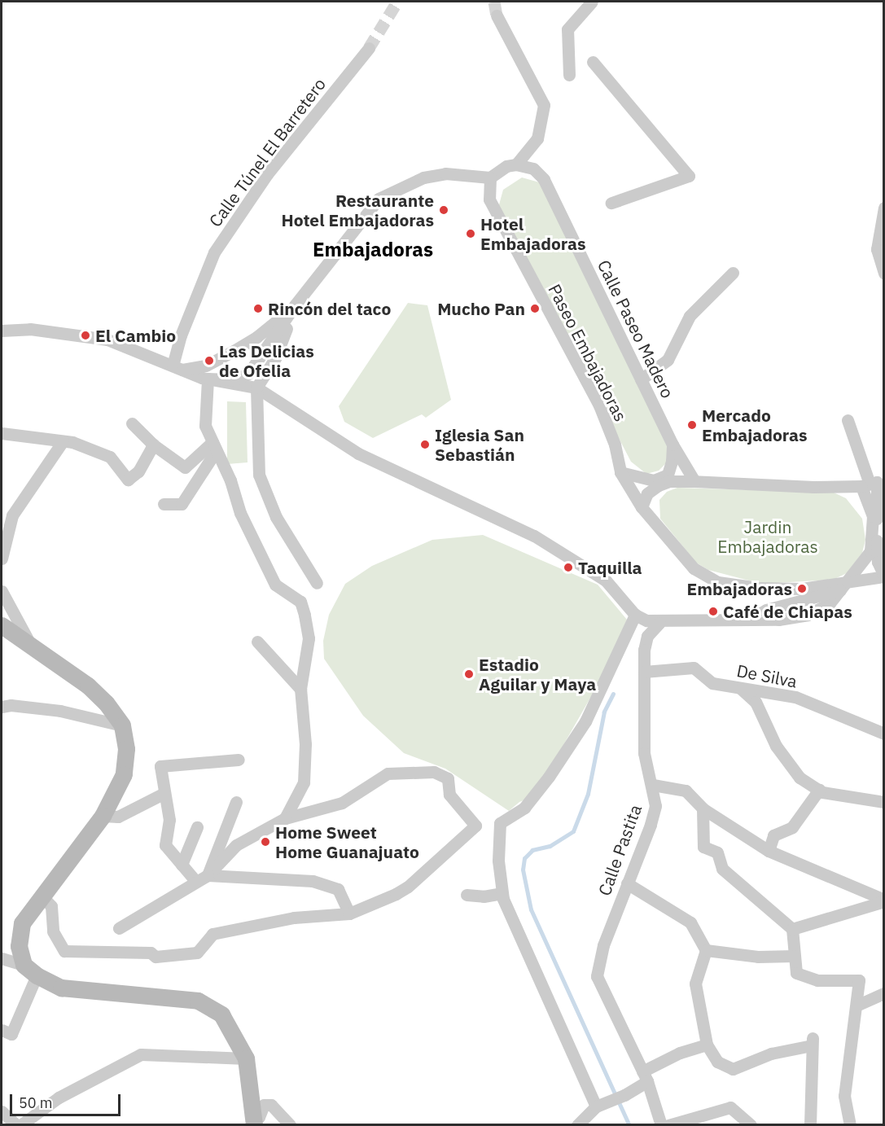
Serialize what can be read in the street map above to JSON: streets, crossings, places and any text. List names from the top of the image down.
{
  "streets": {
    "street": [
      "Calle Túnel El Barretero",
      "Calle Paseo Madero",
      "Paseo Embajadoras",
      "De Silva",
      "Calle Pastita"
    ]
  },
  "crossings": [
    ["De Silva", "Calle Pastita"]
  ],
  "districts": ["Embajadoras"],
  "parks": ["Jardin Embajadoras"],
  "places": [
    "Restaurante Hotel Embajadoras",
    "Hotel Embajadoras",
    "Rincón del taco",
    "Mucho Pan",
    "El Cambio",
    "Las Delicias de Ofelia",
    "Mercado Embajadoras",
    "Iglesia San Sebastián",
    "Taquilla",
    "Embajadoras",
    "Café de Chiapas",
    "Estadio Aguilar y Maya",
    "Home Sweet Home Guanajuato"
  ],
  "scale_bar": "50 m"
}
